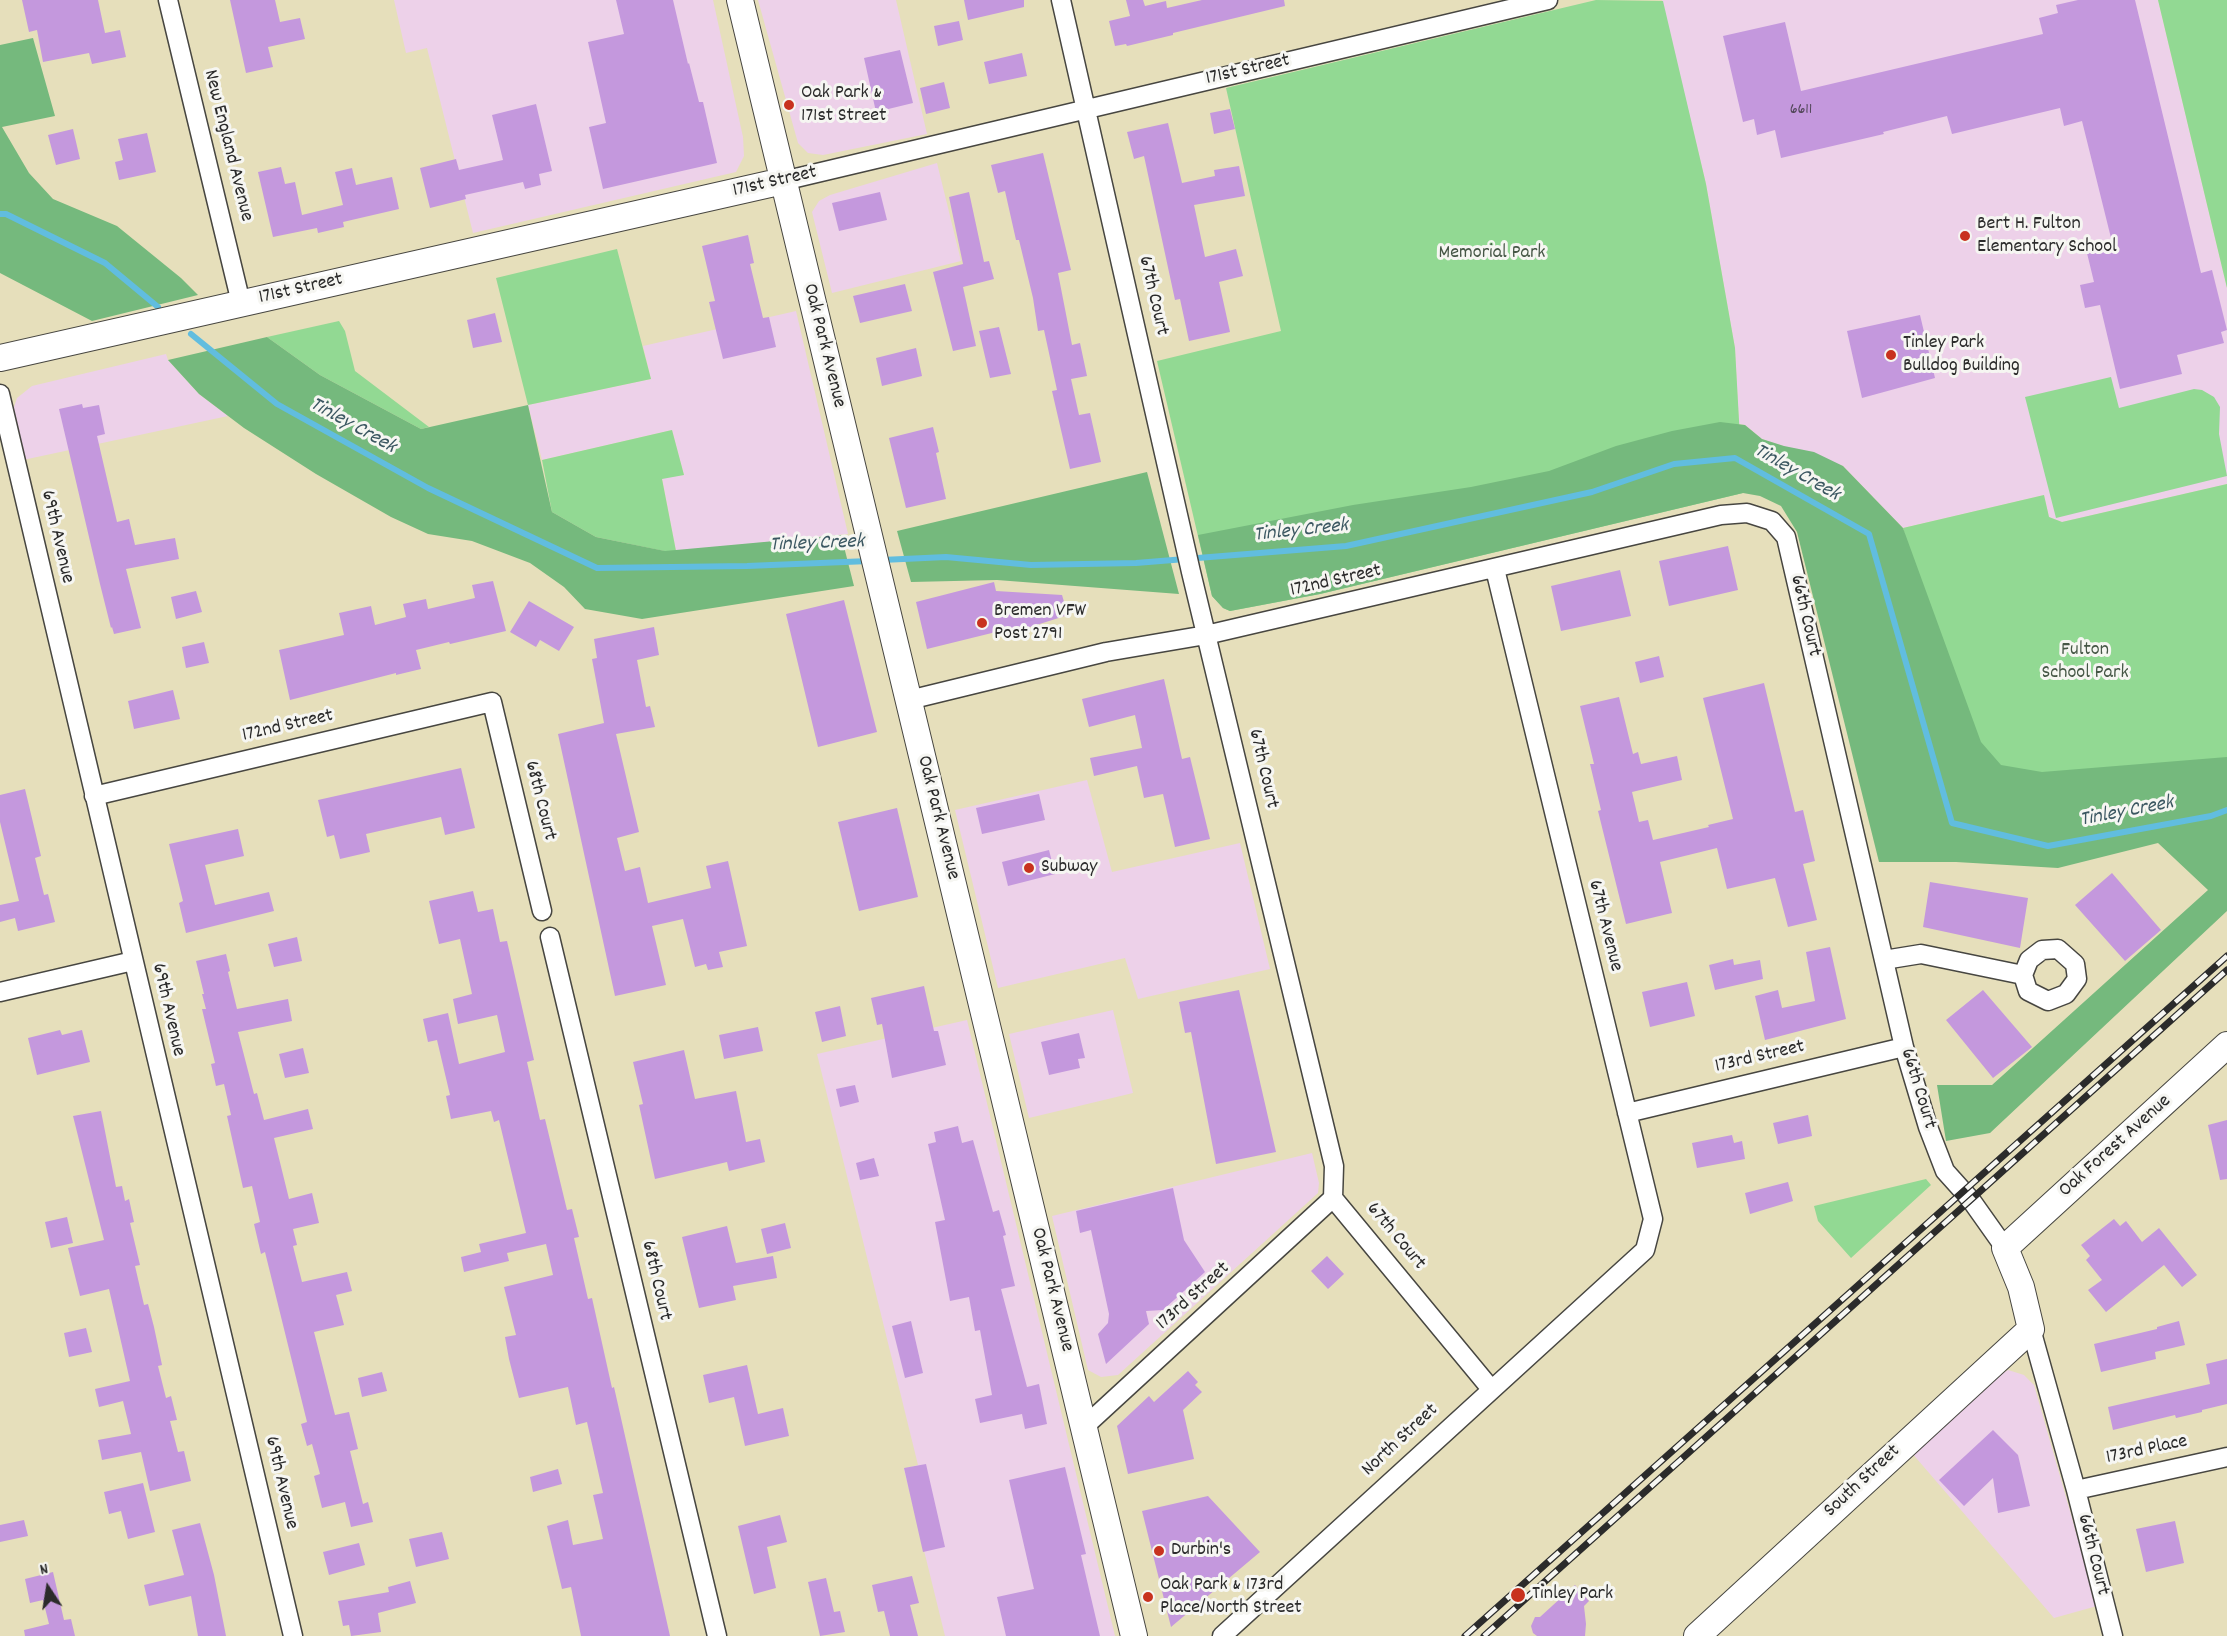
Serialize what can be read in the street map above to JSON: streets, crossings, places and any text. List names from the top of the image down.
{
  "streets": {
    "street": [
      "171st Street",
      "New England Avenue",
      "67th Court",
      "Oak Park Avenue",
      "69th Avenue",
      "172nd Street",
      "66th Court",
      "68th Court",
      "67th Avenue",
      "173rd Street",
      "Oak Forest Avenue",
      "North Street",
      "173rd Place",
      "South Street"
    ]
  },
  "crossings": [
    ["171st Street", "New England Avenue"],
    ["171st Street", "67th Court"],
    ["171st Street", "Oak Park Avenue"],
    ["67th Court", "172nd Street"],
    ["67th Court", "173rd Street"],
    ["67th Court", "North Street"],
    ["Oak Park Avenue", "172nd Street"],
    ["Oak Park Avenue", "173rd Street"],
    ["69th Avenue", "172nd Street"],
    ["172nd Street", "66th Court"],
    ["172nd Street", "68th Court"],
    ["172nd Street", "67th Avenue"],
    ["66th Court", "173rd Street"],
    ["66th Court", "Oak Forest Avenue"],
    ["66th Court", "173rd Place"],
    ["66th Court", "South Street"],
    ["67th Avenue", "173rd Street"],
    ["67th Avenue", "North Street"]
  ],
  "water": ["Tinley Creek"],
  "parks": ["Memorial Park", "Fulton School Park"],
  "places": [
    "Oak Park & 171st Street",
    "Bert H. Fulton Elementary School",
    "Tinley Park Bulldog Building",
    "Bremen VFW Post 2791",
    "Subway",
    "Durbin's",
    "Tinley Park",
    "Oak Park & 173rd Place/North Street"
  ],
  "house_numbers": ["6611"],
  "north": "top"
}
